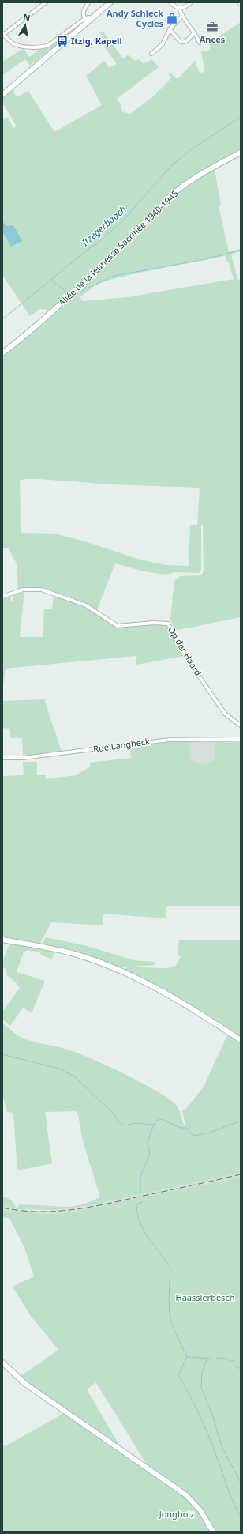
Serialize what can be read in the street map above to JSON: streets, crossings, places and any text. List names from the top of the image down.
{
  "streets": {
    "main road": ["Allée de la Jeunesse Sacrifiée 1940-1945"],
    "street": ["Op der Haard", "Rue Langheck"]
  },
  "water": ["Itzegerbaach"],
  "parks": ["Haasslerbësch", "Jongholz"],
  "places": {
    "shop": ["Andy Schleck Cycles"],
    "office": ["Ances"],
    "bus stop": ["Itzig, Kapell"]
  },
  "north": "top"
}
